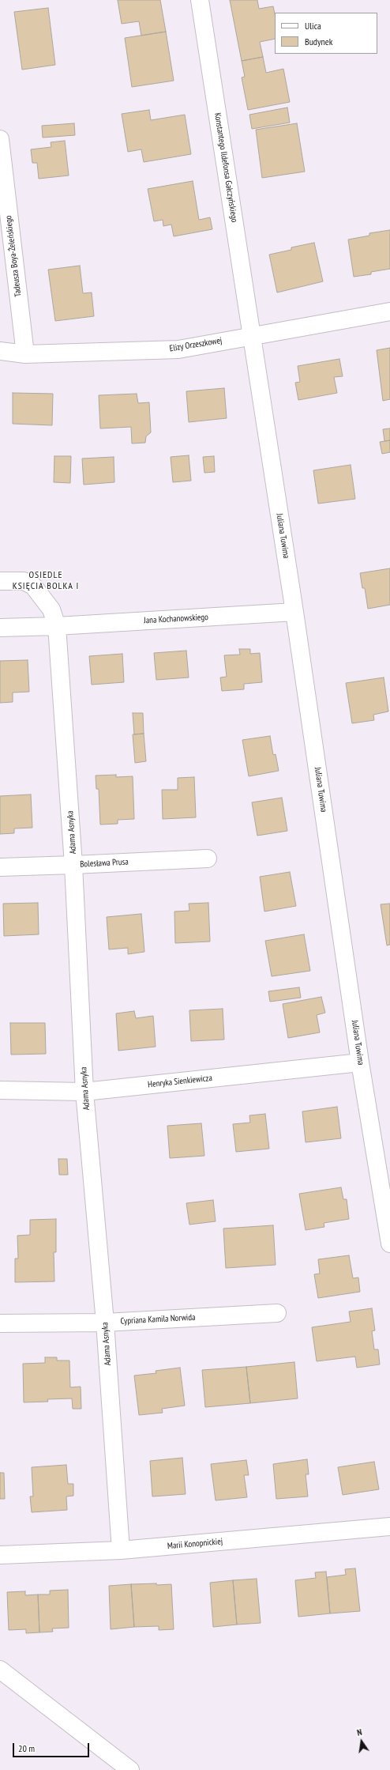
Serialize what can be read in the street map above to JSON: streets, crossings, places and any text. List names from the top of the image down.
{
  "streets": {
    "street": [
      "Konstantego Ildefonsa Gałczyńskiego",
      "Tadeusza Boya-Żeleńskiego",
      "Elizy Orzeszkowej",
      "Juliana Tuwima",
      "Jana Kochanowskiego",
      "Adama Asnyka",
      "Bolesława Prusa",
      "Henryka Sienkiewicza",
      "Cypriana Kamila Norwida",
      "Marii Konopnickiej"
    ]
  },
  "crossings": [
    ["Konstantego Ildefonsa Gałczyńskiego", "Elizy Orzeszkowej"],
    ["Konstantego Ildefonsa Gałczyńskiego", "Juliana Tuwima"],
    ["Tadeusza Boya-Żeleńskiego", "Elizy Orzeszkowej"],
    ["Elizy Orzeszkowej", "Juliana Tuwima"],
    ["Juliana Tuwima", "Jana Kochanowskiego"],
    ["Juliana Tuwima", "Henryka Sienkiewicza"],
    ["Jana Kochanowskiego", "Adama Asnyka"],
    ["Adama Asnyka", "Bolesława Prusa"],
    ["Adama Asnyka", "Henryka Sienkiewicza"],
    ["Adama Asnyka", "Cypriana Kamila Norwida"],
    ["Adama Asnyka", "Marii Konopnickiej"]
  ],
  "districts": ["OSIEDLE KSIĘCIA BOLKA I"],
  "legend": ["Ulica", "Budynek"],
  "scale_bar": "20 m",
  "north": "top"
}
